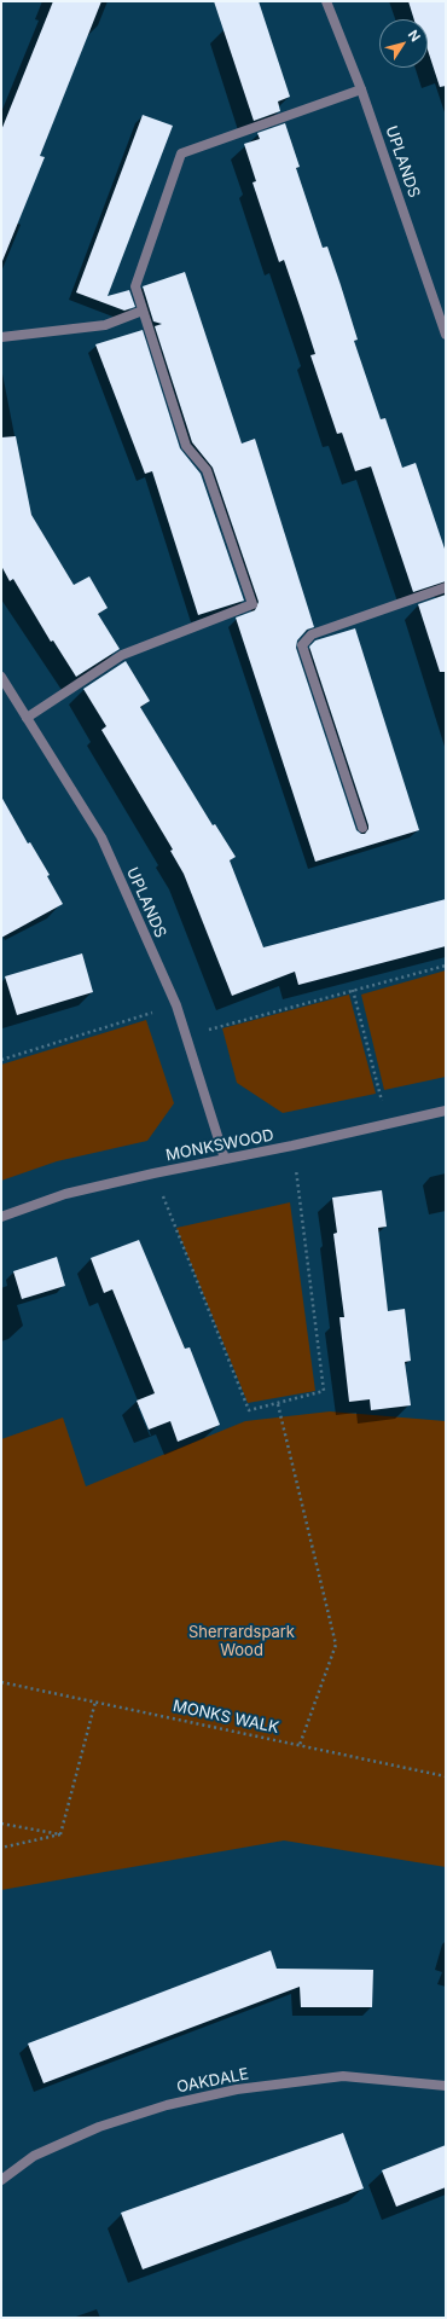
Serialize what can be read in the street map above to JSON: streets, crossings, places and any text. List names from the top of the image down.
{
  "streets": {
    "street": ["UPLANDS", "MONKSWOOD", "OAKDALE"],
    "path": ["MONKS WALK"]
  },
  "crossings": [
    ["UPLANDS", "MONKSWOOD"]
  ],
  "parks": ["Sherrardspark Wood"],
  "north": "top right"
}
